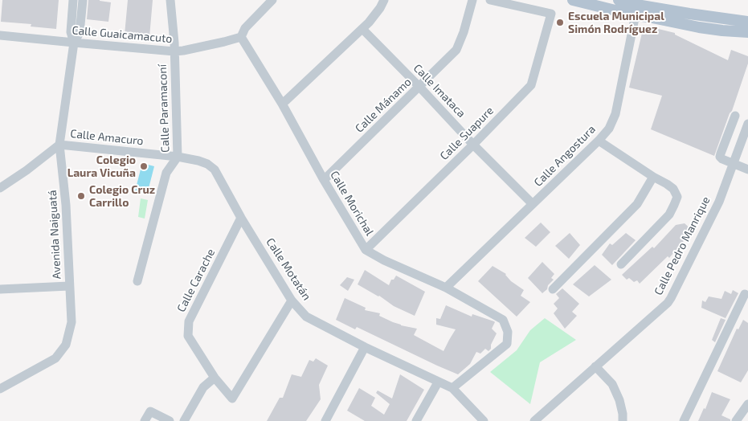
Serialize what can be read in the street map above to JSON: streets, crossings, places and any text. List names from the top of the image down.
{
  "streets": {
    "street": [
      "Calle Guaicamacuto",
      "Calle Imataca",
      "Calle Mánamo",
      "Calle Paramaconí",
      "Calle Suapure",
      "Calle Amacuro",
      "Calle Angostura",
      "Calle Morichal",
      "Avenida Naiguatá",
      "Calle Pedro Manrique",
      "Calle Motatán",
      "Calle Carache"
    ]
  },
  "crossings": [
    ["Calle Guaicamacuto", "Calle Paramaconí"],
    ["Calle Guaicamacuto", "Calle Morichal"],
    ["Calle Guaicamacuto", "Avenida Naiguatá"],
    ["Calle Imataca", "Calle Mánamo"],
    ["Calle Imataca", "Calle Suapure"],
    ["Calle Imataca", "Calle Angostura"],
    ["Calle Mánamo", "Calle Morichal"],
    ["Calle Paramaconí", "Calle Amacuro"],
    ["Calle Paramaconí", "Calle Motatán"],
    ["Calle Suapure", "Calle Morichal"],
    ["Calle Amacuro", "Avenida Naiguatá"],
    ["Calle Amacuro", "Calle Motatán"],
    ["Calle Angostura", "Calle Morichal"],
    ["Calle Morichal", "Calle Motatán"],
    ["Calle Motatán", "Calle Carache"]
  ],
  "places": ["Escuela Municipal Simón Rodríguez", "Colegio Laura Vicuña", "Colegio Cruz Carrillo"]
}
